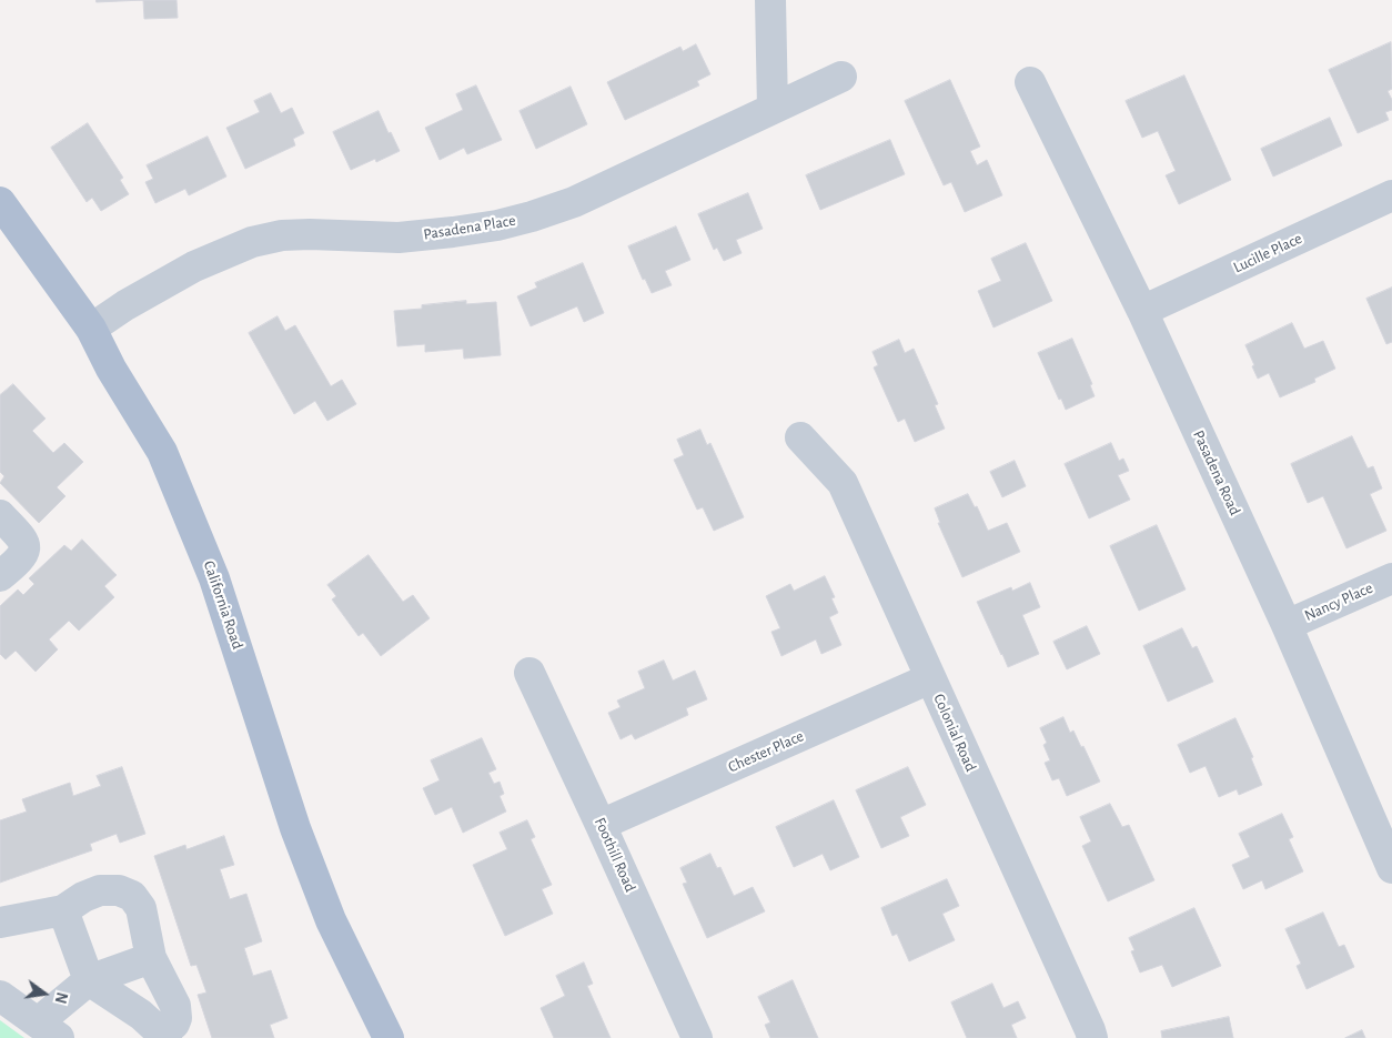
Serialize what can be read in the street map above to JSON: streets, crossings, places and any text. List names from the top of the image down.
{
  "streets": {
    "main road": ["California Road"],
    "street": [
      "Pasadena Place",
      "Lucille Place",
      "Pasadena Road",
      "Nancy Place",
      "Colonial Road",
      "Chester Place",
      "Foothill Road"
    ]
  },
  "crossings": [
    ["Pasadena Place", "California Road"],
    ["Lucille Place", "Pasadena Road"],
    ["Pasadena Road", "Nancy Place"],
    ["Colonial Road", "Chester Place"],
    ["Chester Place", "Foothill Road"]
  ],
  "north": "right"
}
